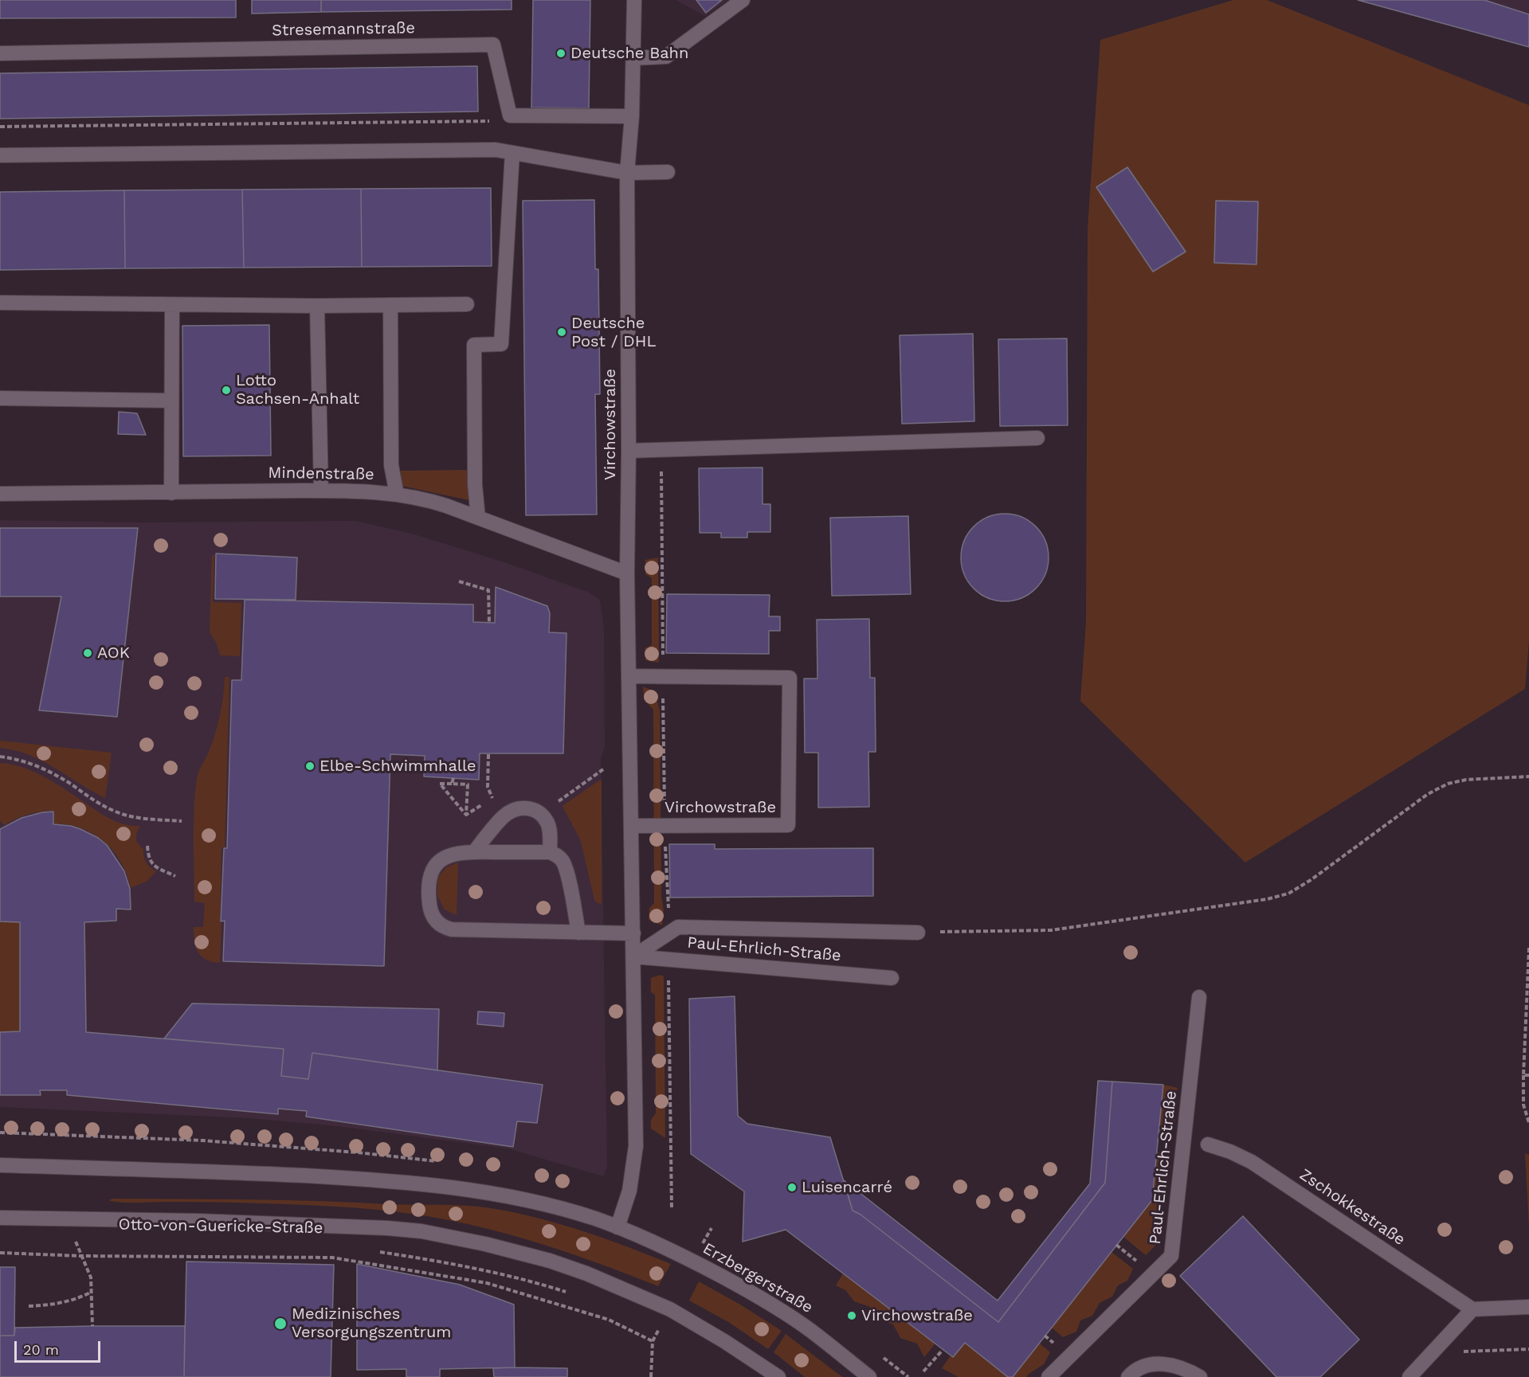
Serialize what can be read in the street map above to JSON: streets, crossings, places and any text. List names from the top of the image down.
{
  "streets": {
    "street": [
      "Stresemannstraße",
      "Virchowstraße",
      "Mindenstraße",
      "Paul-Ehrlich-Straße",
      "Zschokkestraße",
      "Otto-von-Guericke-Straße",
      "Erzbergerstraße"
    ]
  },
  "crossings": [
    ["Virchowstraße", "Mindenstraße"],
    ["Virchowstraße", "Paul-Ehrlich-Straße"],
    ["Virchowstraße", "Erzbergerstraße"]
  ],
  "places": [
    "Deutsche Bahn",
    "Deutsche Post / DHL",
    "Lotto Sachsen-Anhalt",
    "AOK",
    "Elbe-Schwimmhalle",
    "Luisencarré",
    "Virchowstraße",
    "Medizinisches Versorgungszentrum"
  ],
  "scale_bar": "20 m"
}
